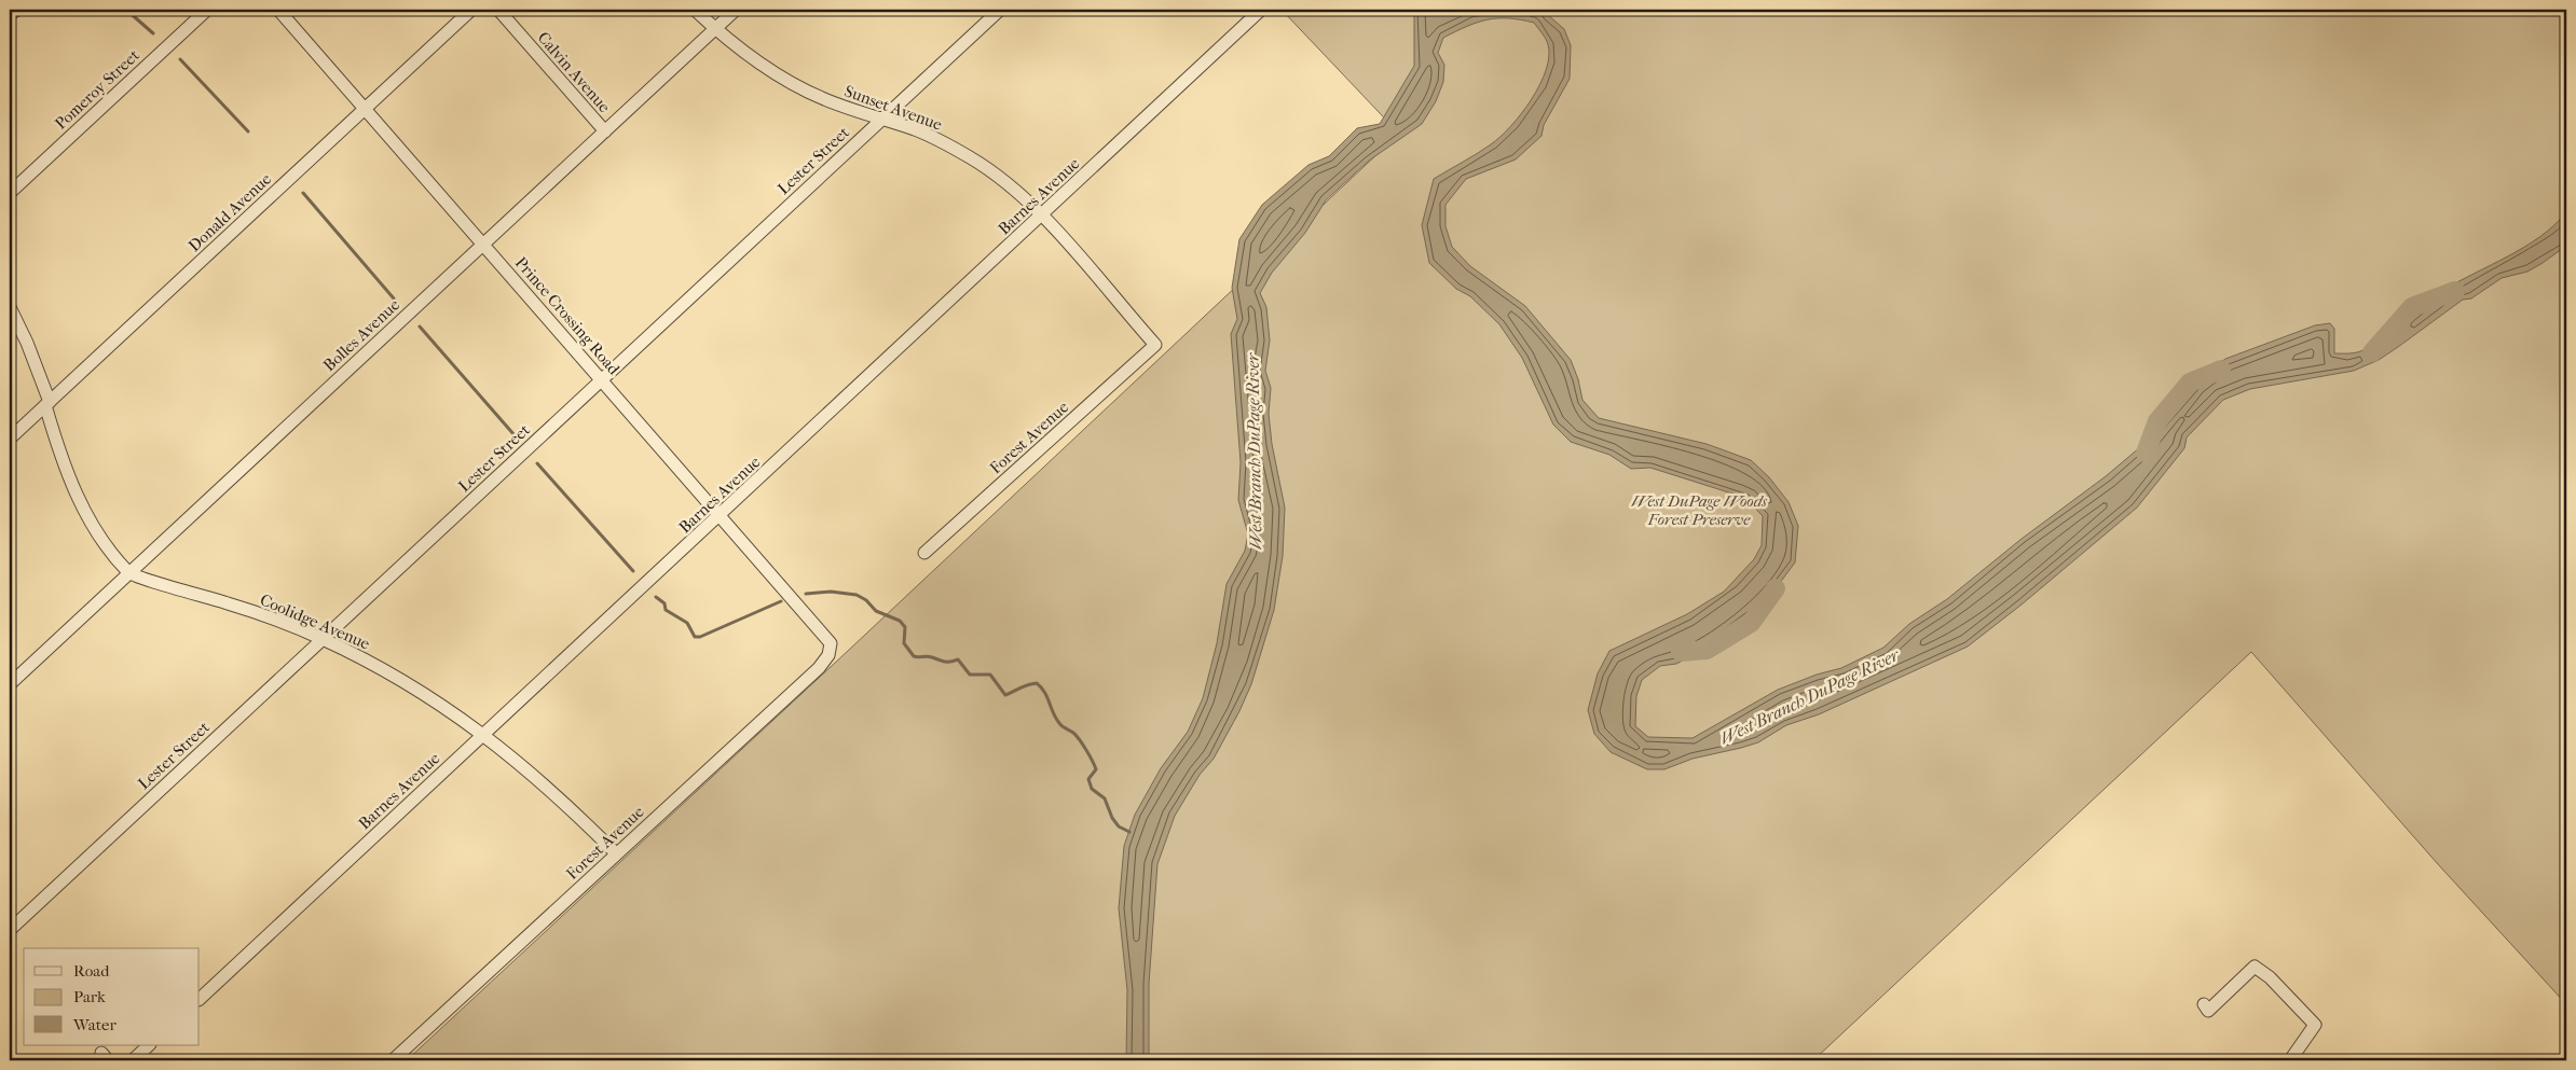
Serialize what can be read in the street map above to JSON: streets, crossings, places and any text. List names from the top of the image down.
{
  "streets": {
    "street": [
      "Calvin Avenue",
      "Pomeroy Street",
      "Sunset Avenue",
      "Lester Street",
      "Barnes Avenue",
      "Donald Avenue",
      "Prince Crossing Road",
      "Bolles Avenue",
      "Forest Avenue",
      "Coolidge Avenue"
    ]
  },
  "crossings": [
    ["Calvin Avenue", "Bolles Avenue"],
    ["Sunset Avenue", "Lester Street"],
    ["Sunset Avenue", "Barnes Avenue"],
    ["Sunset Avenue", "Bolles Avenue"],
    ["Sunset Avenue", "Forest Avenue"],
    ["Lester Street", "Prince Crossing Road"],
    ["Lester Street", "Coolidge Avenue"],
    ["Barnes Avenue", "Prince Crossing Road"],
    ["Barnes Avenue", "Coolidge Avenue"],
    ["Donald Avenue", "Prince Crossing Road"],
    ["Prince Crossing Road", "Bolles Avenue"],
    ["Prince Crossing Road", "Forest Avenue"],
    ["Bolles Avenue", "Coolidge Avenue"],
    ["Forest Avenue", "Coolidge Avenue"]
  ],
  "water": ["West Branch DuPage River"],
  "parks": ["West DuPage Woods Forest Preserve"],
  "legend": ["Road", "Park", "Water"]
}
